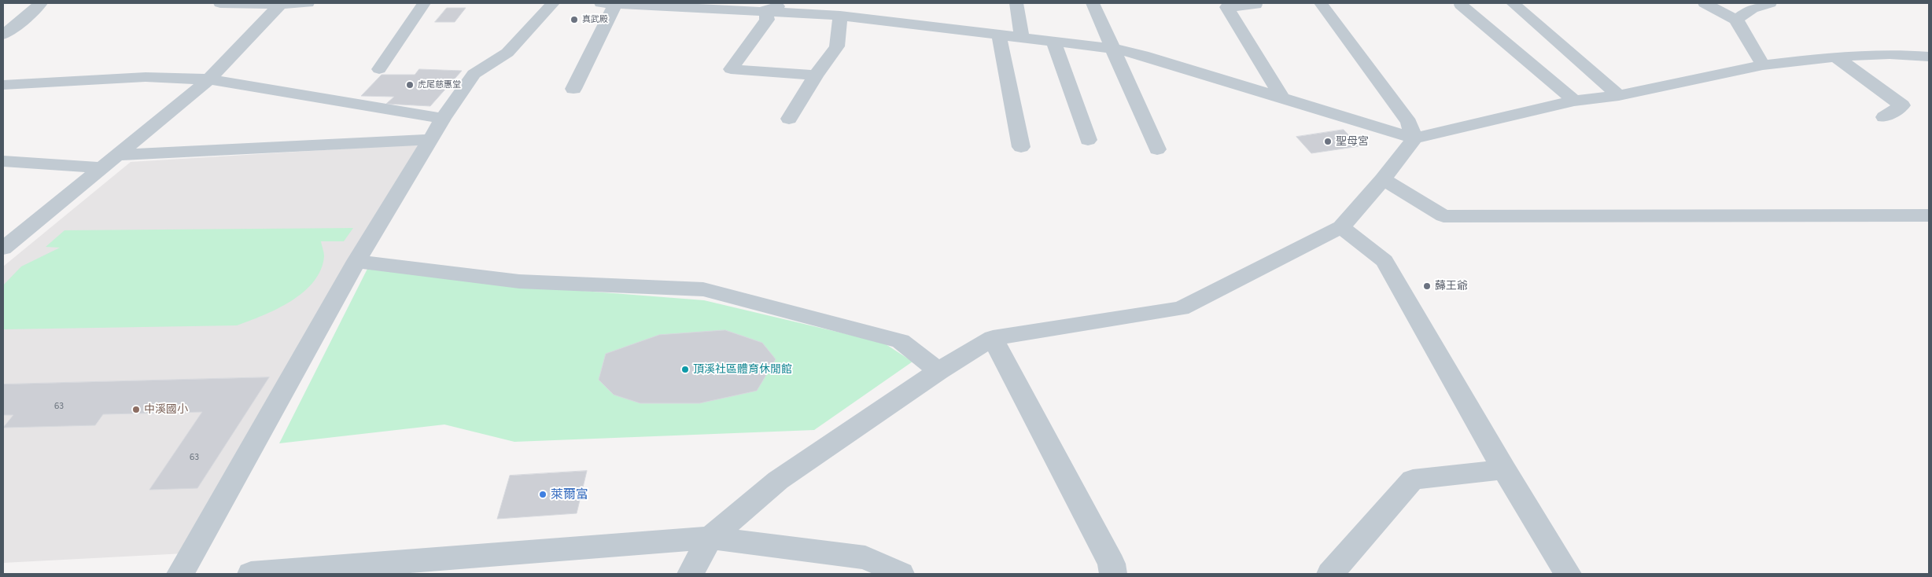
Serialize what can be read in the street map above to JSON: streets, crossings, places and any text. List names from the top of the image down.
{
  "places": [
    "真武殿",
    "虎尾慈惠堂",
    "聖母宮",
    "蘬王爺",
    "頂溪社區體育休閒館",
    "中溪國小",
    "萊爾富"
  ],
  "house_numbers": ["63", "63"]
}
